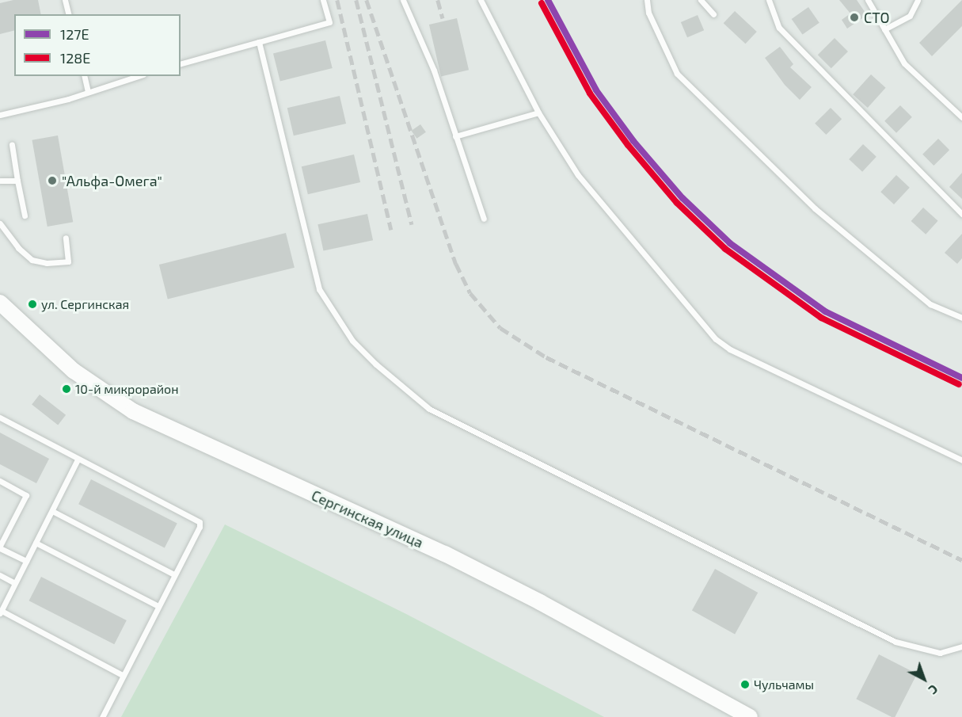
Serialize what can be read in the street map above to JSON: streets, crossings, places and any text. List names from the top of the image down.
{
  "streets": {
    "main road": ["Сергинская улица"]
  },
  "places": [
    "СТО",
    "\"Альфа-Омега\"",
    "ул. Сергинская",
    "10-й микрорайон",
    "Чульчамы"
  ],
  "lines": ["transit line 127Е", "transit line 128Е"],
  "legend": ["127Е", "128Е"],
  "north": "bottom right"
}
